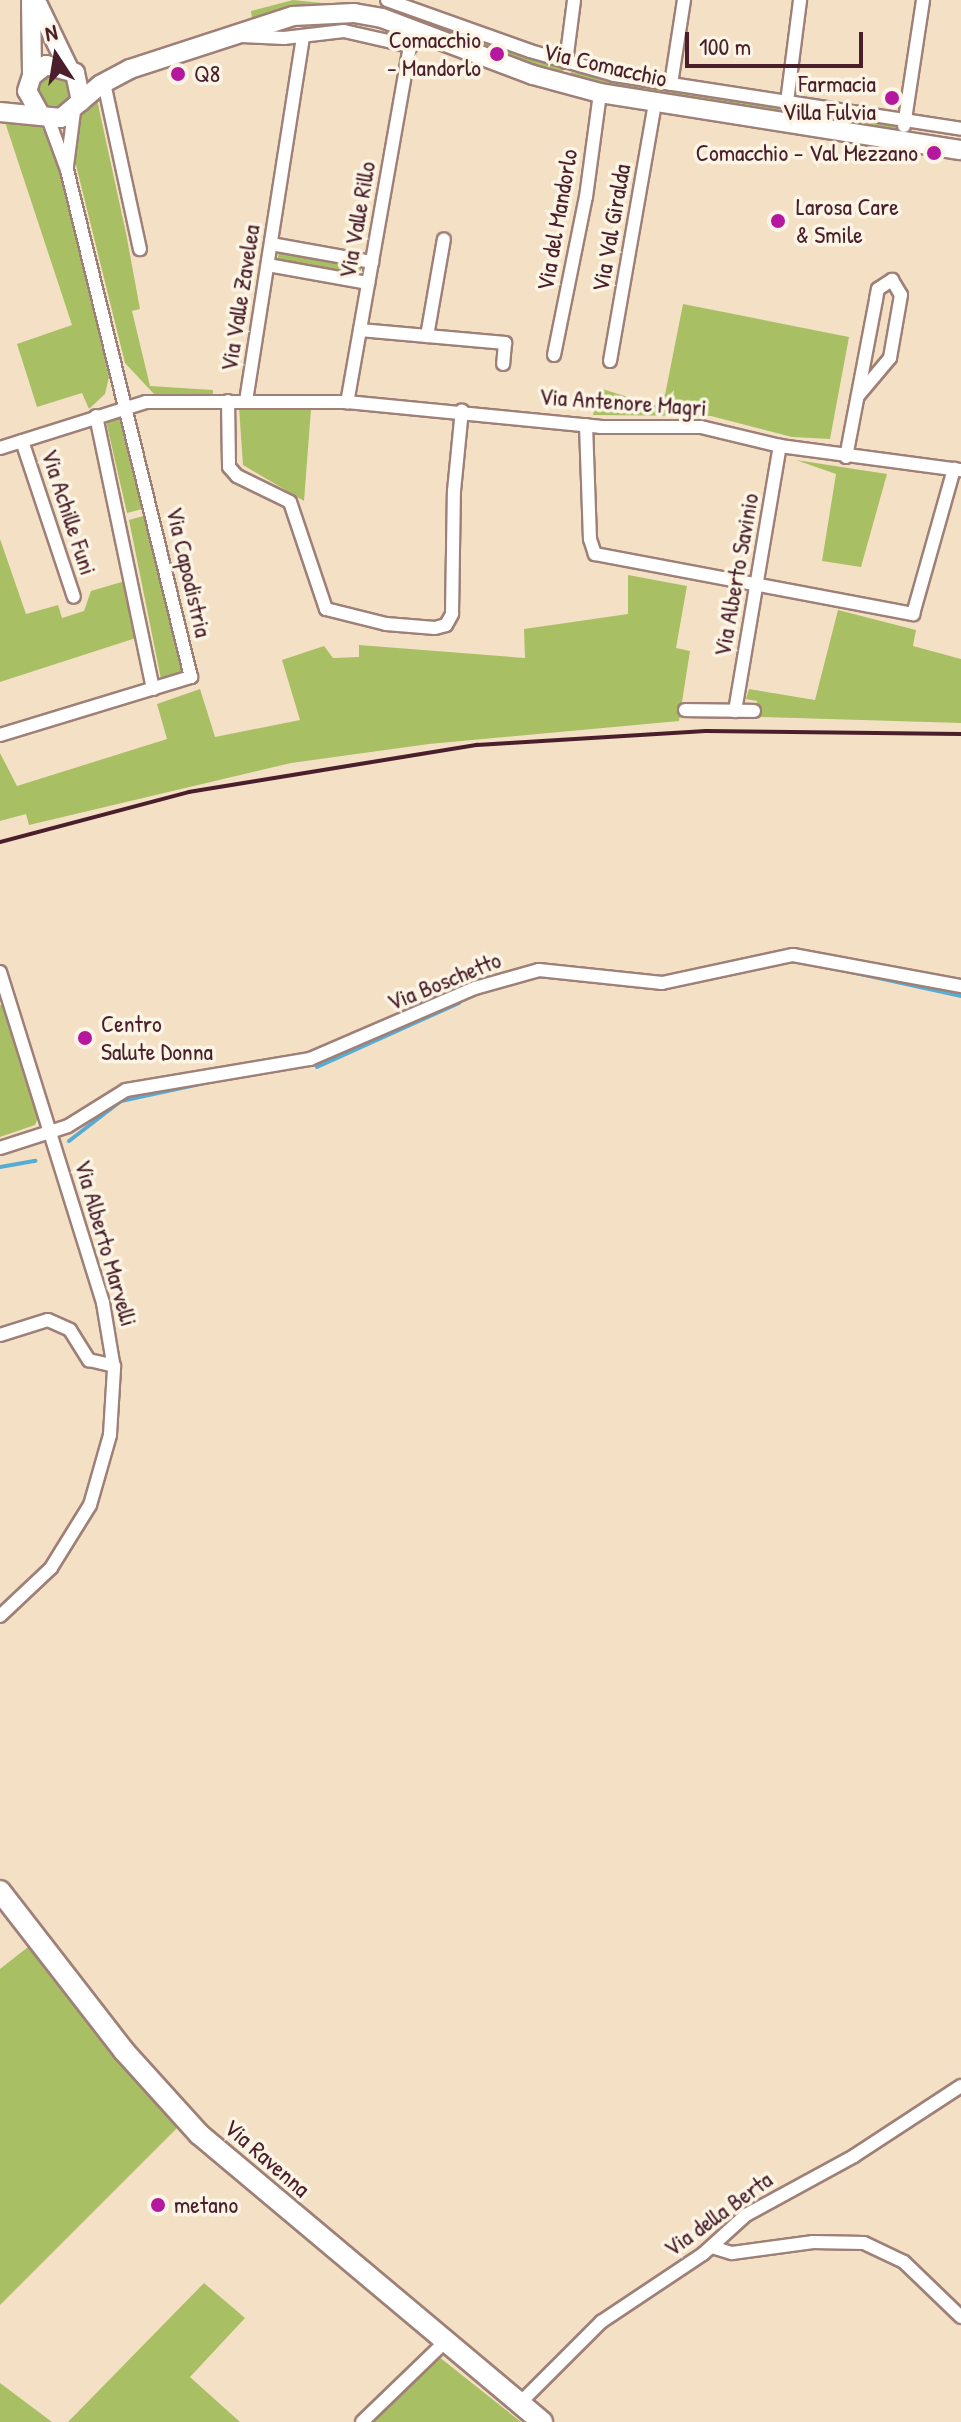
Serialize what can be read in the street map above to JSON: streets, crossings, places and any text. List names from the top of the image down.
{
  "streets": {
    "main road": ["Via Comacchio", "Via Ravenna"],
    "street": [
      "Via Valle Rillo",
      "Via del Mandorlo",
      "Via Val Giralda",
      "Via Valle Zavelea",
      "Via Antenore Magri",
      "Via Achille Funi",
      "Via Capodistria",
      "Via Alberto Savinio",
      "Via Boschetto",
      "Via Alberto Marvelli",
      "Via della Berta"
    ]
  },
  "crossings": [
    ["Via Comacchio", "Via del Mandorlo"],
    ["Via Comacchio", "Via Val Giralda"],
    ["Via Comacchio", "Via Capodistria"],
    ["Via Valle Rillo", "Via Valle Zavelea"],
    ["Via Valle Zavelea", "Via Antenore Magri"],
    ["Via Antenore Magri", "Via Alberto Savinio"],
    ["Via Boschetto", "Via Alberto Marvelli"],
    ["Via Ravenna", "Via della Berta"]
  ],
  "places": [
    "Comacchio - Mandorlo",
    "Q8",
    "Farmacia Villa Fulvia",
    "Comacchio - Val Mezzano",
    "Larosa Care & Smile",
    "Centro Salute Donna",
    "metano"
  ],
  "scale_bar": "100 m",
  "north": "top"
}
